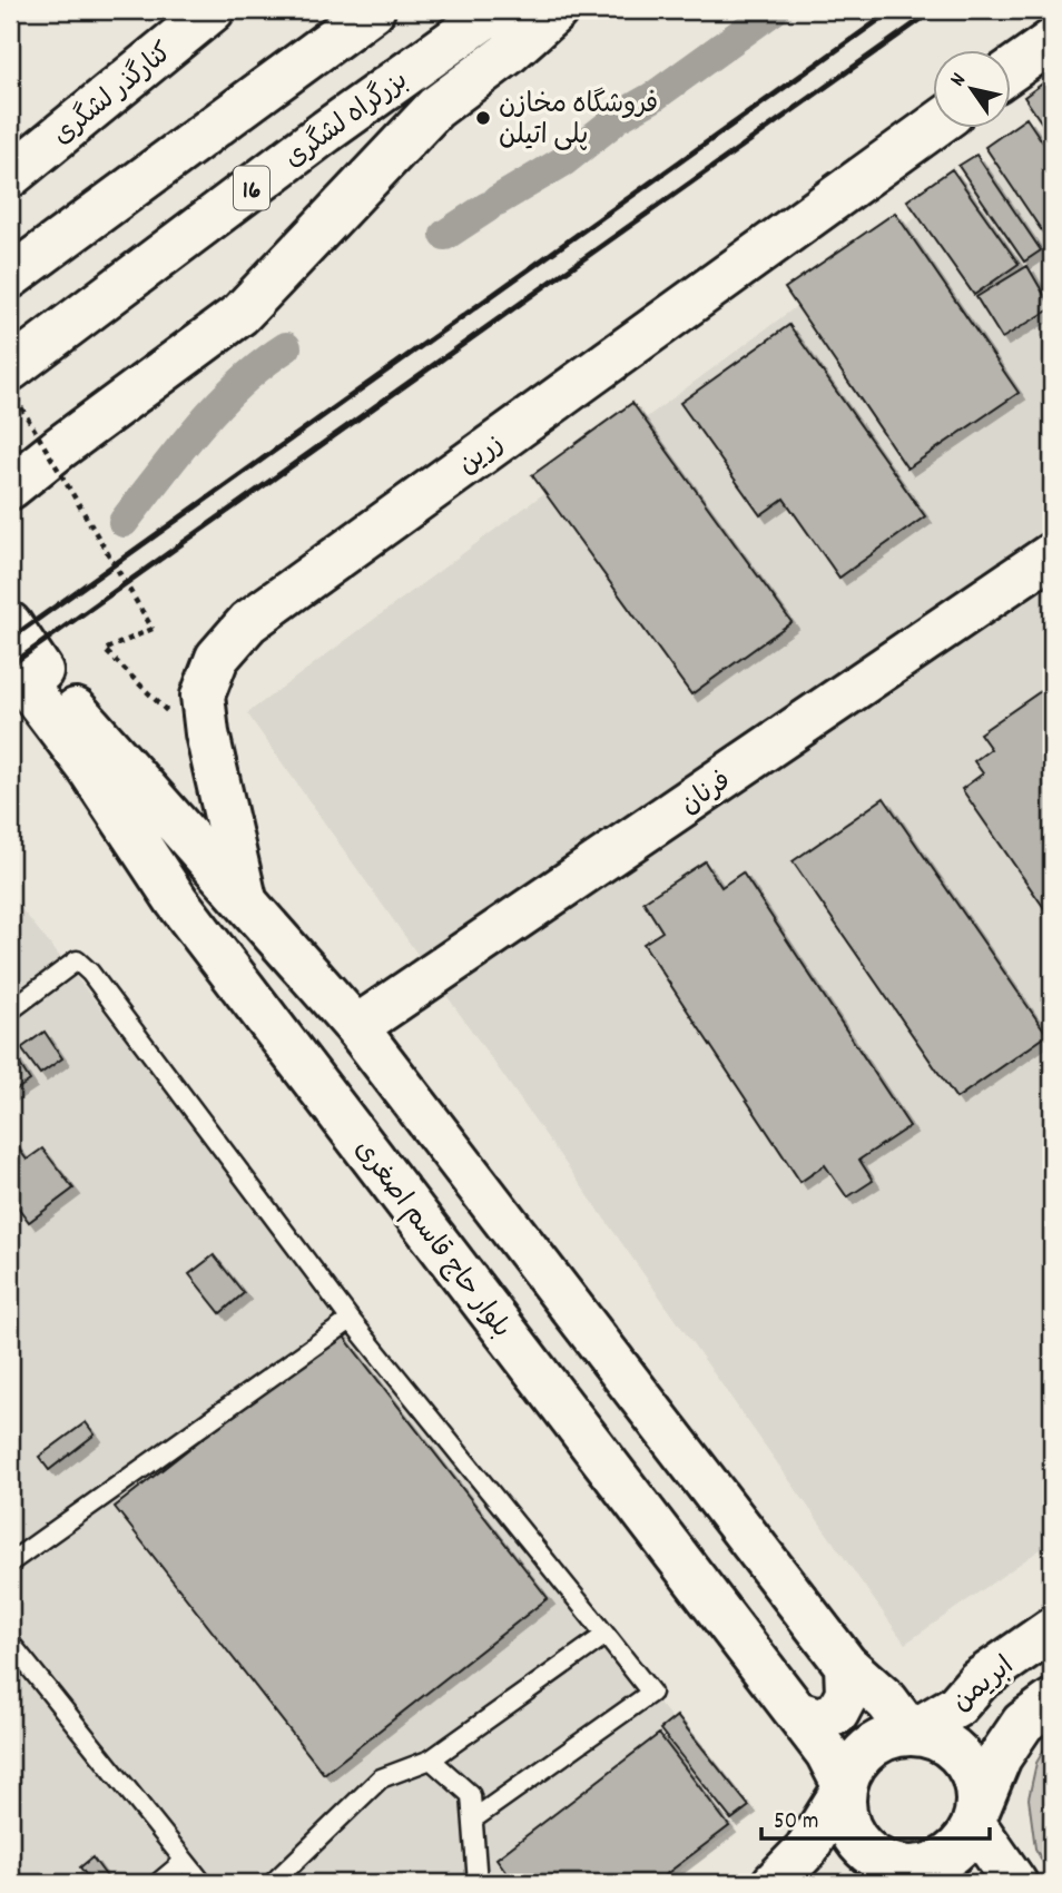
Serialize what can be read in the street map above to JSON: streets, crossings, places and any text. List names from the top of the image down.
{
  "streets": {
    "main road": [
      "کنارگذر لشگری",
      "بزرگراه لشگری",
      "16",
      "زرین",
      "فرنان",
      "بلوار حاج قاسم اصغری",
      "ابریمن"
    ]
  },
  "crossings": [
    ["بلوار حاج قاسم اصغری", "ابریمن"]
  ],
  "places": ["فروشگاه مخازن پلی اتیلن"],
  "scale_bar": "50 m",
  "north": "top left"
}
